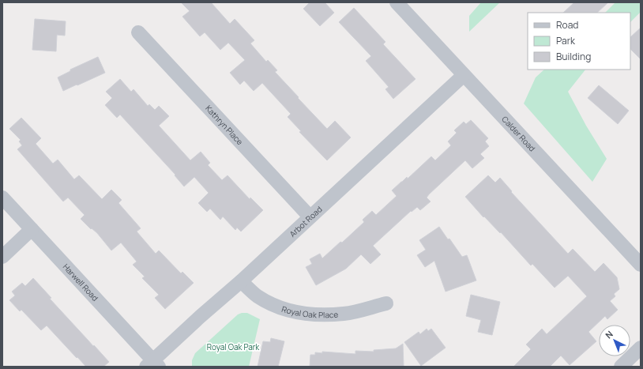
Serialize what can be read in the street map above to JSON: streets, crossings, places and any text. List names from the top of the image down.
{
  "streets": {
    "street": [
      "Kathryn Place",
      "Calder Road",
      "Arbot Road",
      "Harwell Road",
      "Royal Oak Place"
    ]
  },
  "crossings": [
    ["Kathryn Place", "Arbot Road"],
    ["Calder Road", "Arbot Road"],
    ["Arbot Road", "Harwell Road"],
    ["Arbot Road", "Royal Oak Place"]
  ],
  "parks": ["Royal Oak Park"],
  "legend": ["Road", "Park", "Building"],
  "north": "top left"
}
